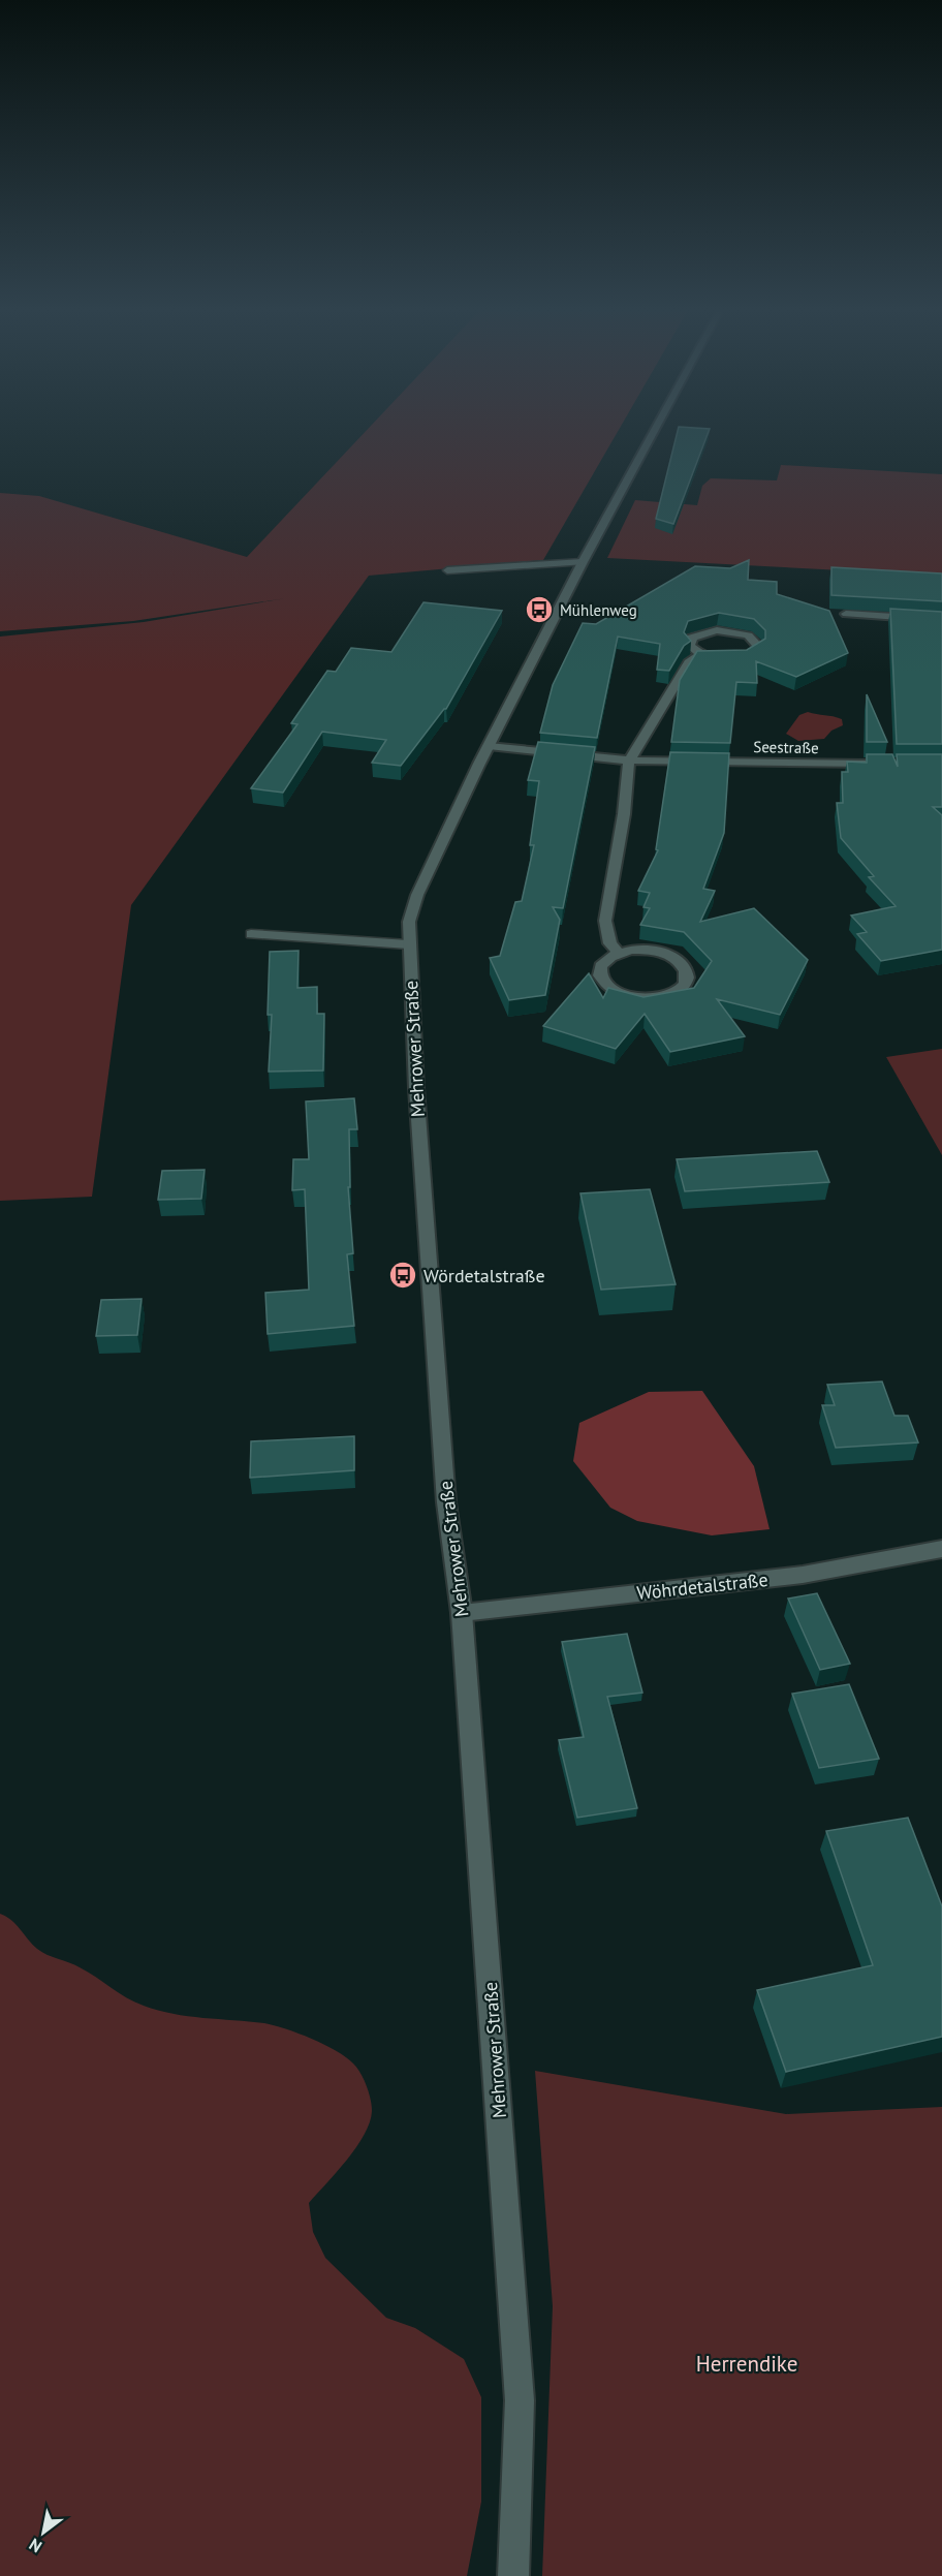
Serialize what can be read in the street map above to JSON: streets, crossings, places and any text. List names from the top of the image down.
{
  "streets": {
    "main road": ["Seestraße", "Mehrower Straße", "Wöhrdetalstraße"]
  },
  "crossings": [
    ["Seestraße", "Mehrower Straße"],
    ["Mehrower Straße", "Wöhrdetalstraße"]
  ],
  "parks": ["Herrendike"],
  "places": {
    "bus stop": ["Mühlenweg", "Wördetalstraße"]
  },
  "north": "bottom left"
}
